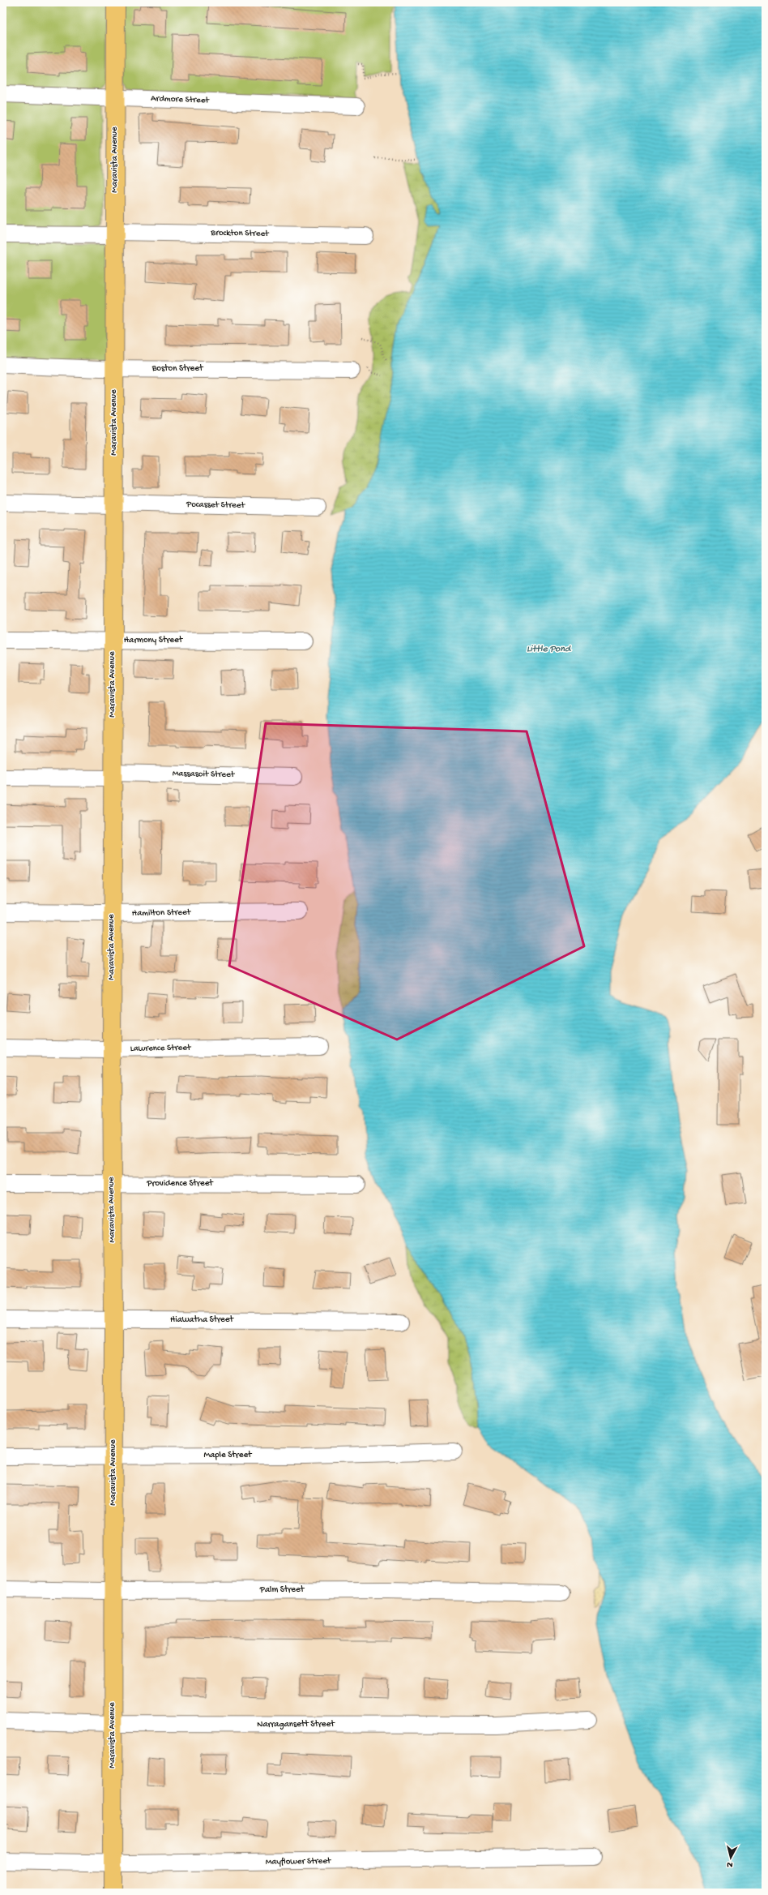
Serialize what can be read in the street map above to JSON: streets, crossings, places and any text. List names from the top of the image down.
{
  "streets": {
    "main road": ["Maravista Avenue"],
    "street": [
      "Ardmore Street",
      "Brockton Street",
      "Boston Street",
      "Pocasset Street",
      "Harmony Street",
      "Massasoit Street",
      "Hamilton Street",
      "Lawrence Street",
      "Providence Street",
      "Hiawatha Street",
      "Maple Street",
      "Palm Street",
      "Narragansett Street",
      "Mayflower Street"
    ]
  },
  "crossings": [
    ["Ardmore Street", "Maravista Avenue"],
    ["Maravista Avenue", "Brockton Street"],
    ["Maravista Avenue", "Boston Street"],
    ["Maravista Avenue", "Pocasset Street"],
    ["Maravista Avenue", "Harmony Street"],
    ["Maravista Avenue", "Massasoit Street"],
    ["Maravista Avenue", "Hamilton Street"],
    ["Maravista Avenue", "Lawrence Street"],
    ["Maravista Avenue", "Providence Street"],
    ["Maravista Avenue", "Hiawatha Street"],
    ["Maravista Avenue", "Maple Street"],
    ["Maravista Avenue", "Palm Street"],
    ["Maravista Avenue", "Narragansett Street"],
    ["Maravista Avenue", "Mayflower Street"]
  ],
  "water": ["Little Pond"],
  "north": "bottom"
}
